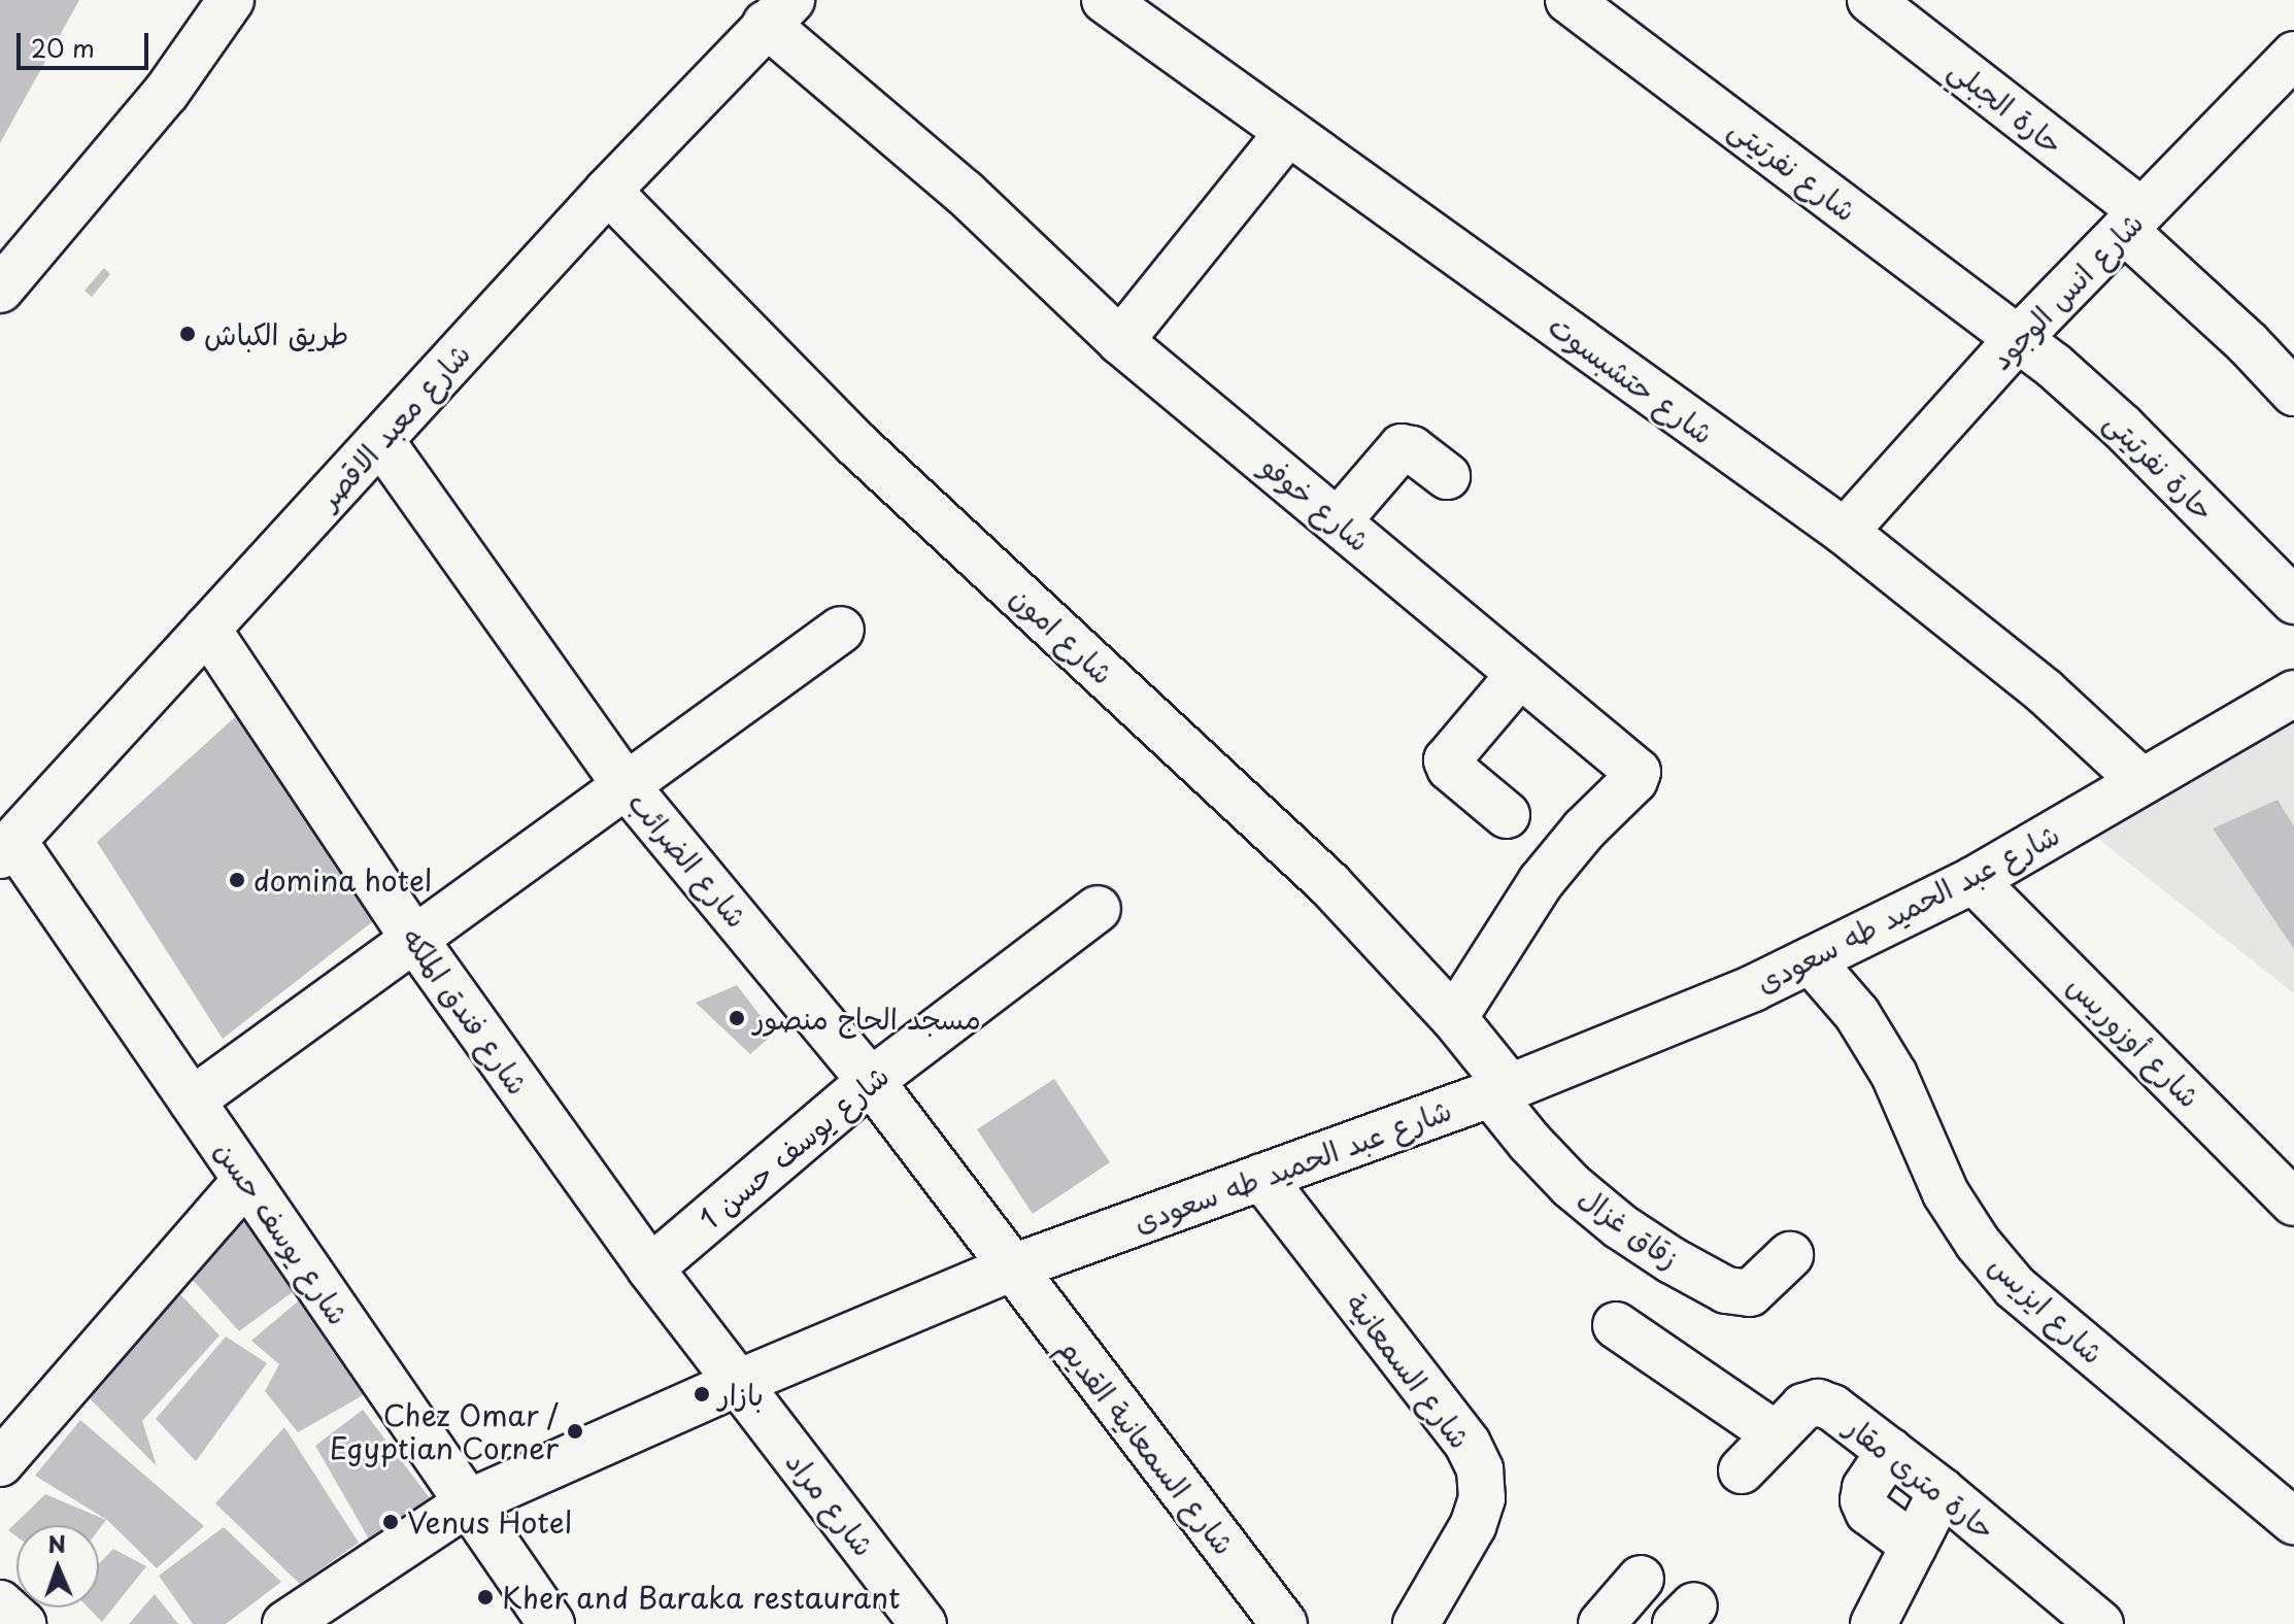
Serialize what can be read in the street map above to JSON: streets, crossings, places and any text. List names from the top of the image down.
{
  "streets": {
    "street": [
      "حارة الجبلي",
      "شارع نفرتيتى",
      "شارع انس الوجود",
      "شارع حتشبسوت",
      "شارع معبد الاقصر",
      "حارة نفرتيتى",
      "شارع خوفو",
      "شارع امون",
      "شارع الضرائب",
      "شارع عبد الحميد طه سعودى",
      "شارع فندق الملكه",
      "شارع أوزوريس",
      "شارع يوسف حسن 1",
      "زقاق غزال",
      "شارع يوسف حسن",
      "شارع ايزيس",
      "شارع السمعانية",
      "شارع السمعانية القديم",
      "حارة مترى مقار",
      "شارع مراد"
    ]
  },
  "crossings": [
    ["حارة الجبلي", "شارع انس الوجود"],
    ["شارع نفرتيتى", "شارع انس الوجود"],
    ["شارع نفرتيتى", "حارة نفرتيتى"],
    ["شارع انس الوجود", "شارع حتشبسوت"],
    ["شارع انس الوجود", "حارة نفرتيتى"],
    ["شارع حتشبسوت", "شارع عبد الحميد طه سعودى"],
    ["شارع معبد الاقصر", "شارع خوفو"],
    ["شارع معبد الاقصر", "شارع امون"],
    ["شارع معبد الاقصر", "شارع الضرائب"],
    ["شارع معبد الاقصر", "شارع فندق الملكه"],
    ["شارع معبد الاقصر", "شارع يوسف حسن"],
    ["شارع خوفو", "شارع امون"],
    ["شارع امون", "شارع عبد الحميد طه سعودى"],
    ["شارع امون", "زقاق غزال"],
    ["شارع الضرائب", "شارع عبد الحميد طه سعودى"],
    ["شارع الضرائب", "شارع يوسف حسن 1"],
    ["شارع الضرائب", "شارع السمعانية القديم"],
    ["شارع عبد الحميد طه سعودى", "شارع فندق الملكه"],
    ["شارع عبد الحميد طه سعودى", "شارع أوزوريس"],
    ["شارع عبد الحميد طه سعودى", "زقاق غزال"],
    ["شارع عبد الحميد طه سعودى", "شارع يوسف حسن"],
    ["شارع عبد الحميد طه سعودى", "شارع ايزيس"],
    ["شارع عبد الحميد طه سعودى", "شارع السمعانية"],
    ["شارع عبد الحميد طه سعودى", "شارع السمعانية القديم"],
    ["شارع عبد الحميد طه سعودى", "شارع مراد"],
    ["شارع فندق الملكه", "شارع يوسف حسن 1"],
    ["شارع فندق الملكه", "شارع مراد"]
  ],
  "places": [
    "طريق الكباش",
    "domina hotel",
    "مسجد الحاج منصور",
    "بازار",
    "Chez Omar / Egyptian Corner",
    "Venus Hotel",
    "Kher and Baraka restaurant"
  ],
  "scale_bar": "20 m",
  "north": "top"
}
